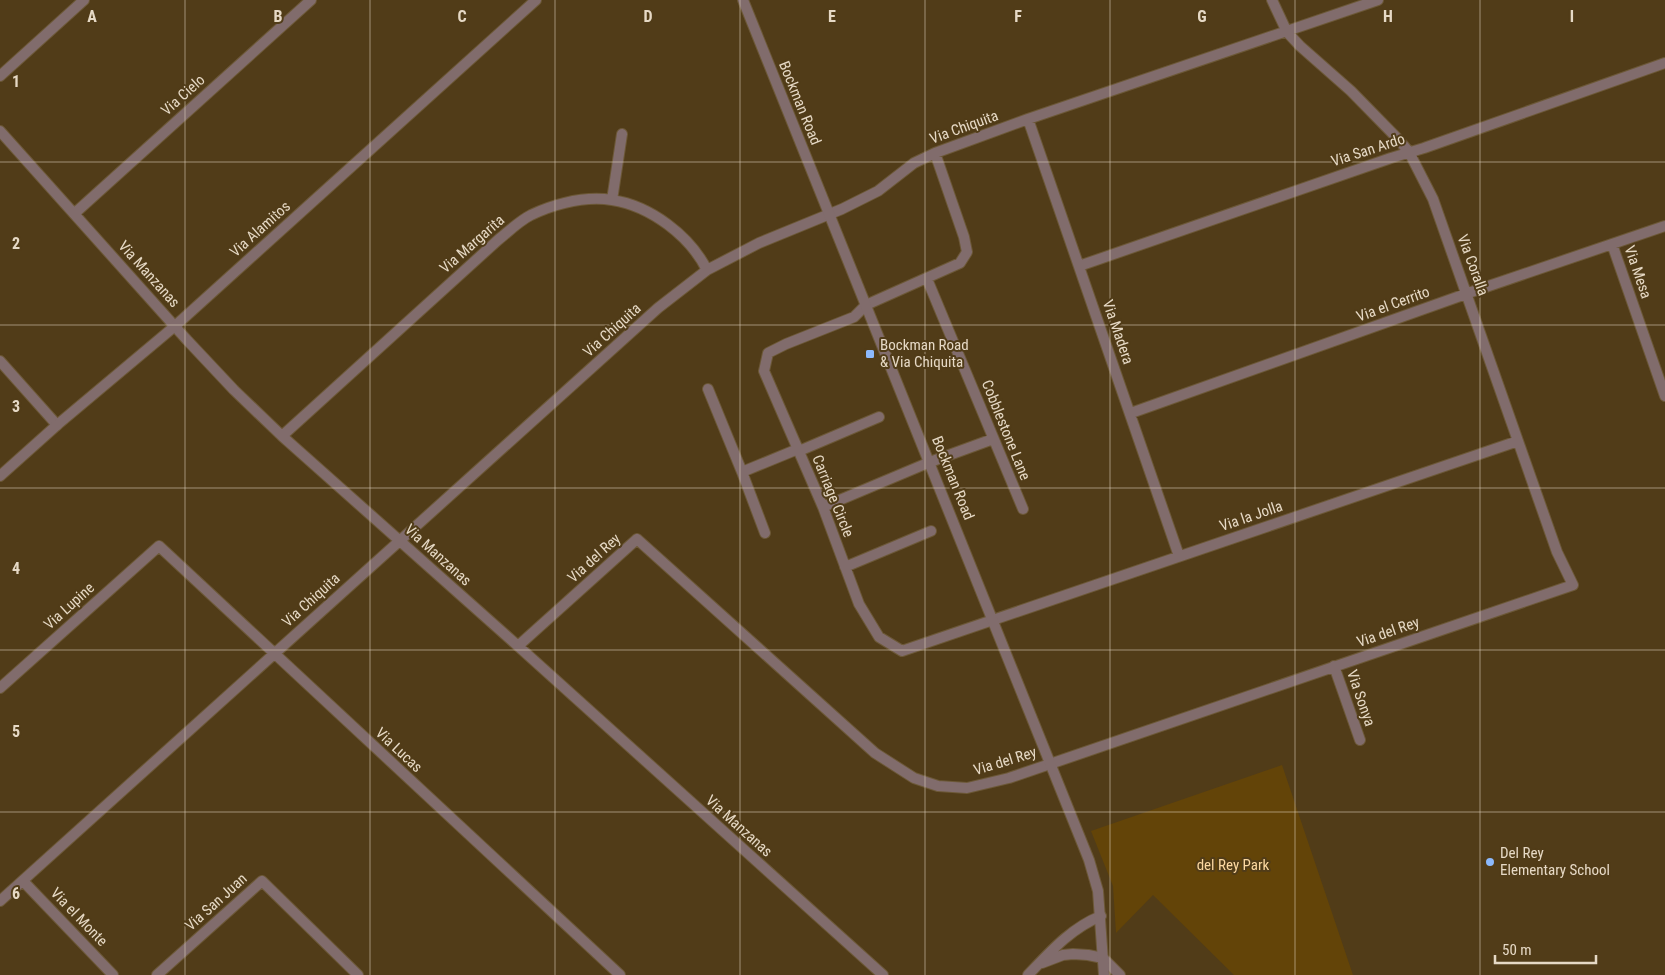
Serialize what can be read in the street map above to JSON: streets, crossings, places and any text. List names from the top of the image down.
{
  "streets": {
    "street": [
      "Via Cielo",
      "Bockman Road",
      "Via Chiquita",
      "Via San Ardo",
      "Via Alamitos",
      "Via Margarita",
      "Via Coralla",
      "Via Mesa",
      "Via Manzanas",
      "Via el Cerrito",
      "Via Madera",
      "Cobblestone Lane",
      "Carriage Circle",
      "Via la Jolla",
      "Via del Rey",
      "Via Lupine",
      "Via Sonya",
      "Via Lucas",
      "Via San Juan",
      "Via el Monte"
    ]
  },
  "crossings": [
    ["Via Cielo", "Via Manzanas"],
    ["Bockman Road", "Via Chiquita"],
    ["Bockman Road", "Carriage Circle"],
    ["Bockman Road", "Via la Jolla"],
    ["Bockman Road", "Via del Rey"],
    ["Via Chiquita", "Via Margarita"],
    ["Via Chiquita", "Via Coralla"],
    ["Via Chiquita", "Via Manzanas"],
    ["Via Chiquita", "Via Madera"],
    ["Via Chiquita", "Via Lucas"],
    ["Via Chiquita", "Via el Monte"],
    ["Via San Ardo", "Via Coralla"],
    ["Via San Ardo", "Via Madera"],
    ["Via Alamitos", "Via Manzanas"],
    ["Via Margarita", "Via Manzanas"],
    ["Via Coralla", "Via el Cerrito"],
    ["Via Coralla", "Via la Jolla"],
    ["Via Coralla", "Via del Rey"],
    ["Via Mesa", "Via el Cerrito"],
    ["Via Manzanas", "Via del Rey"],
    ["Via el Cerrito", "Via Madera"],
    ["Via Madera", "Via la Jolla"],
    ["Carriage Circle", "Via la Jolla"],
    ["Via del Rey", "Via Sonya"],
    ["Via Lupine", "Via Lucas"]
  ],
  "parks": ["del Rey Park"],
  "places": {
    "transit": ["Bockman Road & Via Chiquita"],
    "other": ["Del Rey Elementary School"]
  },
  "scale_bar": "50 m",
  "grid": {
    "columns": [
      "A",
      "B",
      "C",
      "D",
      "E",
      "F",
      "G",
      "H",
      "I"
    ],
    "rows": [
      "1",
      "2",
      "3",
      "4",
      "5",
      "6"
    ]
  }
}
